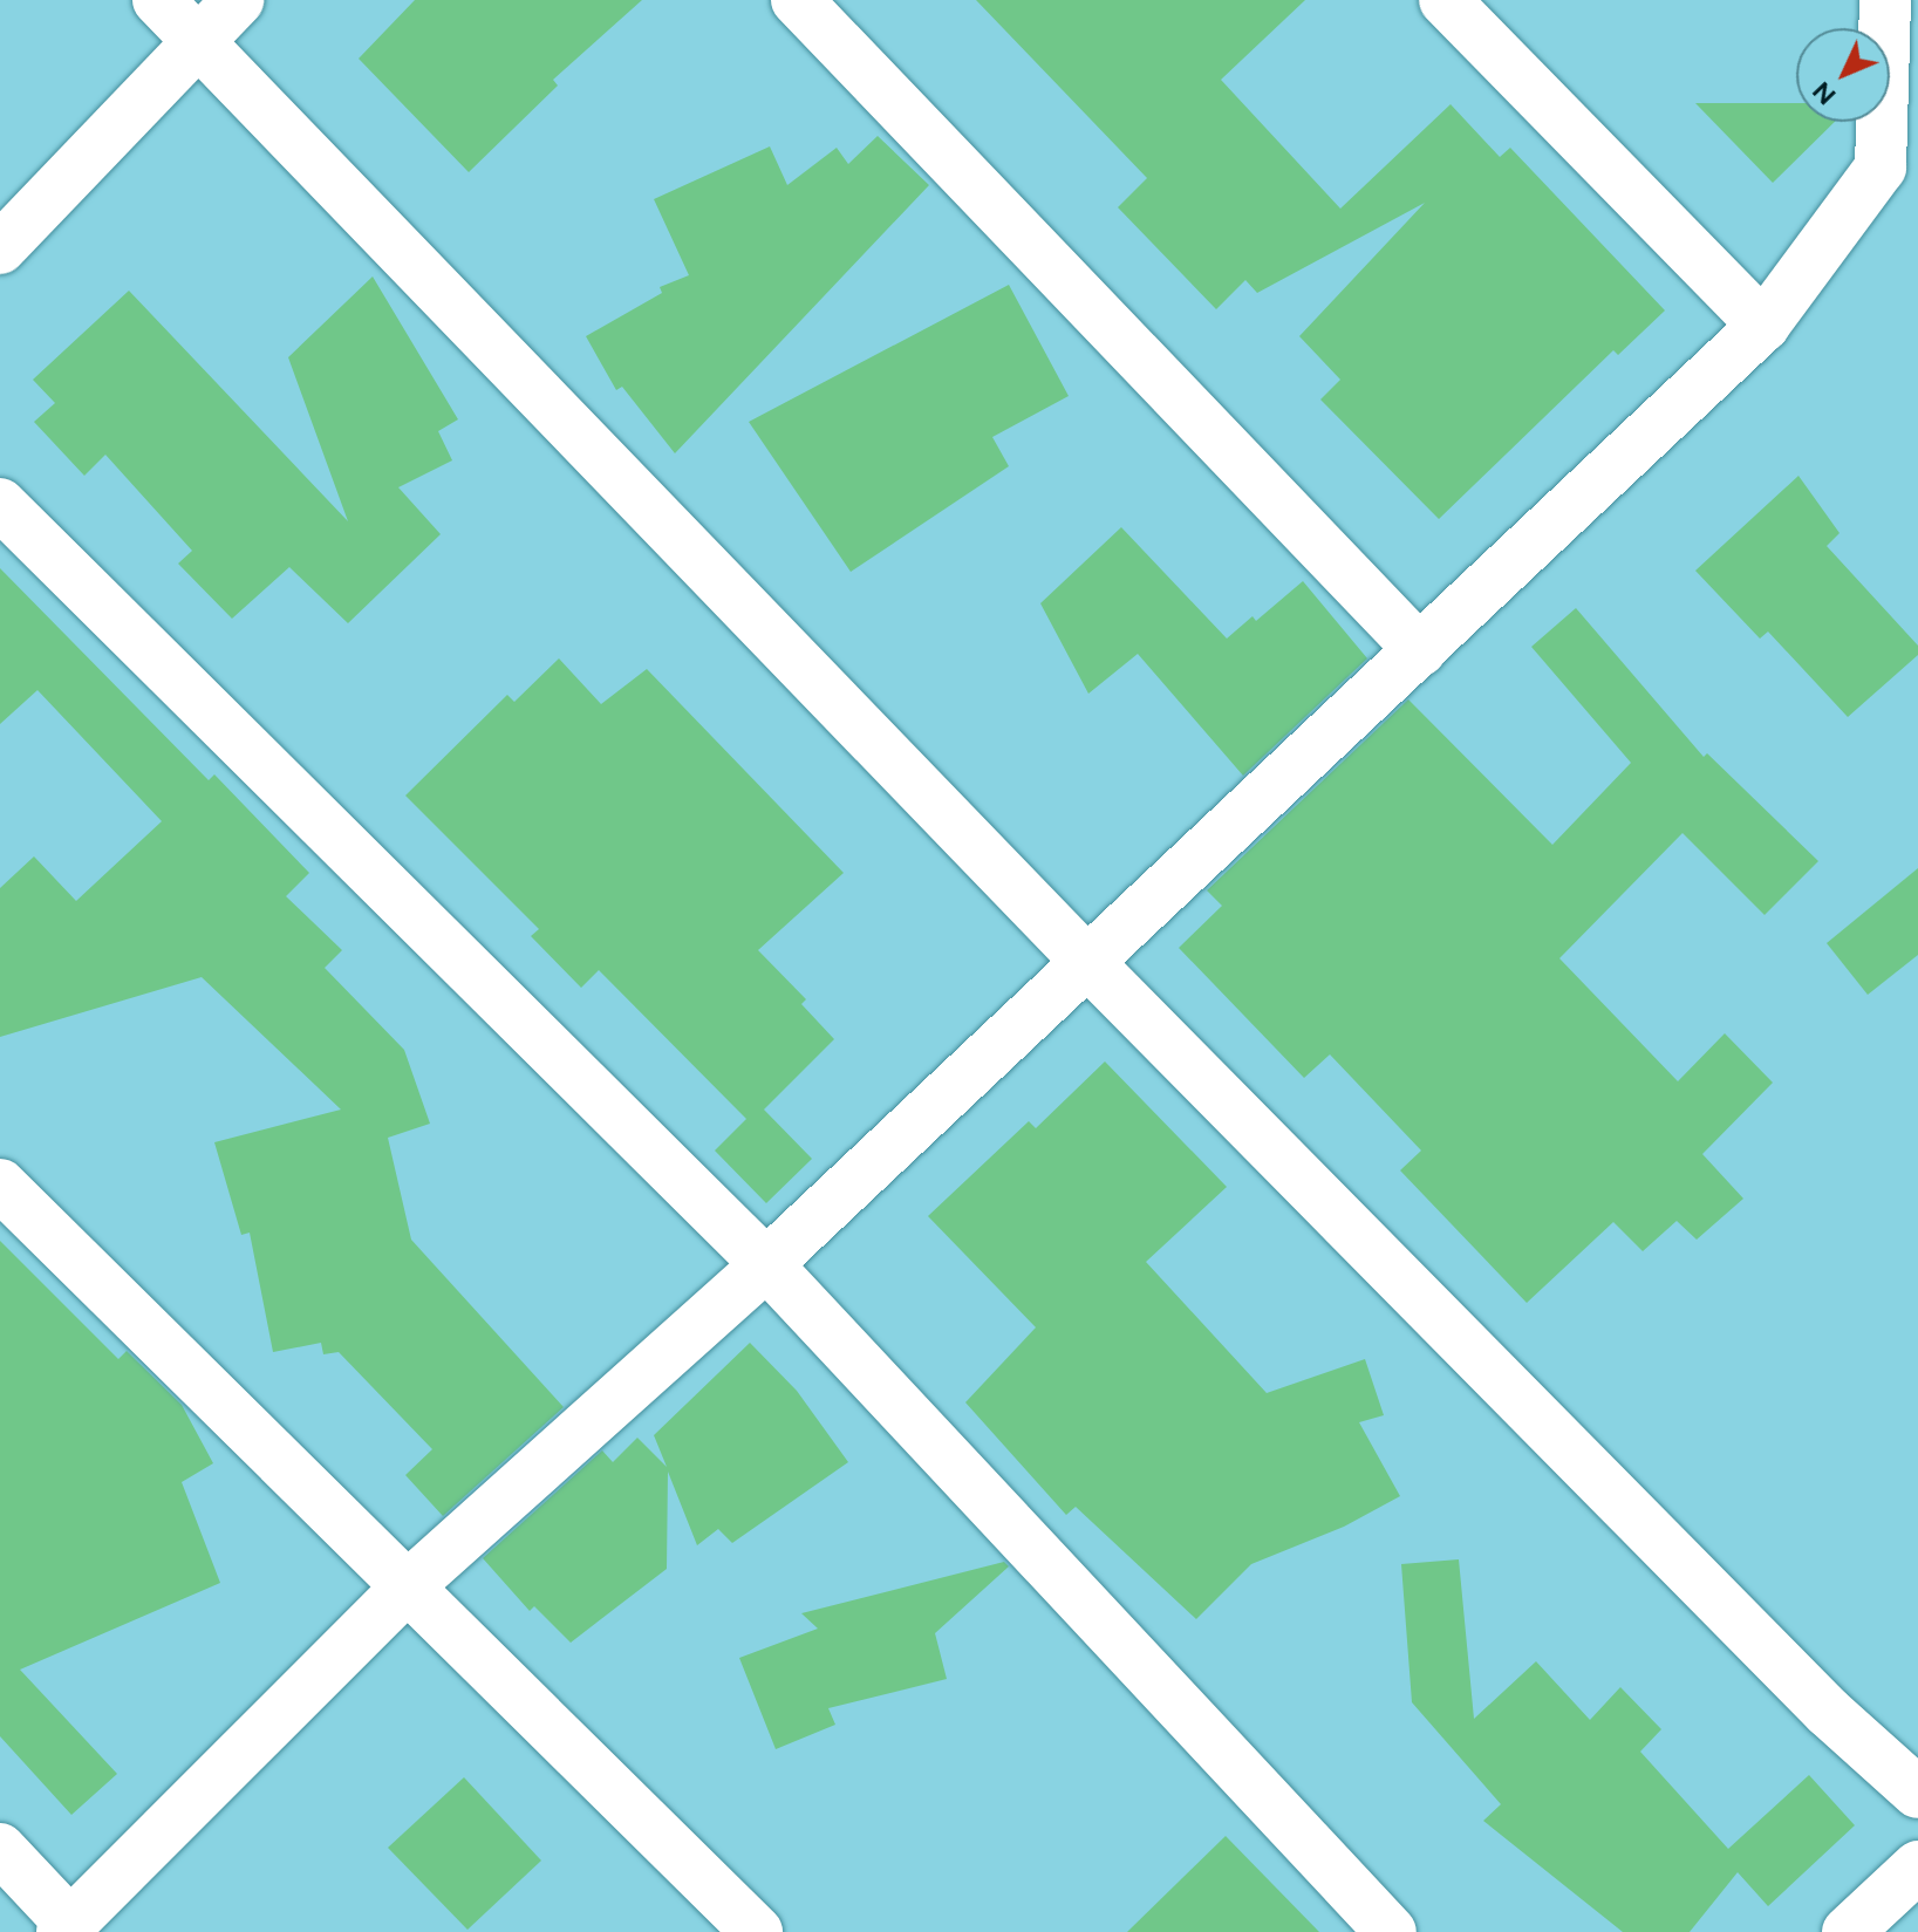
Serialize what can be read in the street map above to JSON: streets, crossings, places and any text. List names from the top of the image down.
{
  "north": "bottom left"
}
